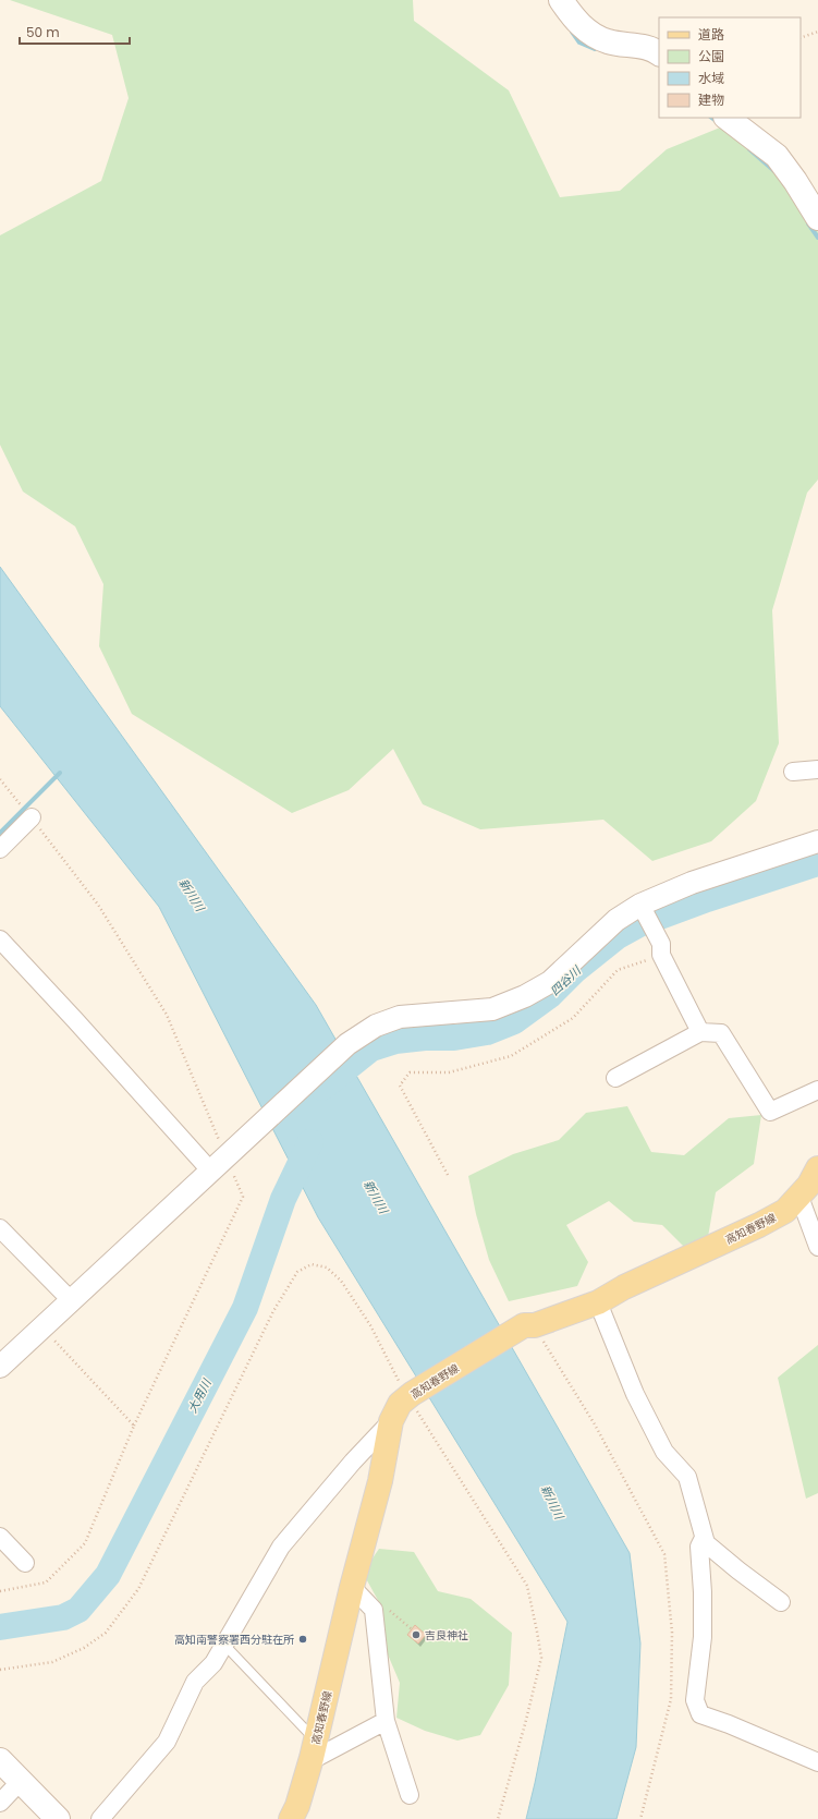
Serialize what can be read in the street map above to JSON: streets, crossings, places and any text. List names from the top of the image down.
{
  "streets": {
    "main road": ["高知春野線"]
  },
  "water": ["新川川", "四谷川", "大用川"],
  "places": ["吉良神社", "高知南警察署西分駐在所"],
  "legend": [
    "道路",
    "公園",
    "水域",
    "建物"
  ],
  "scale_bar": "50 m"
}
